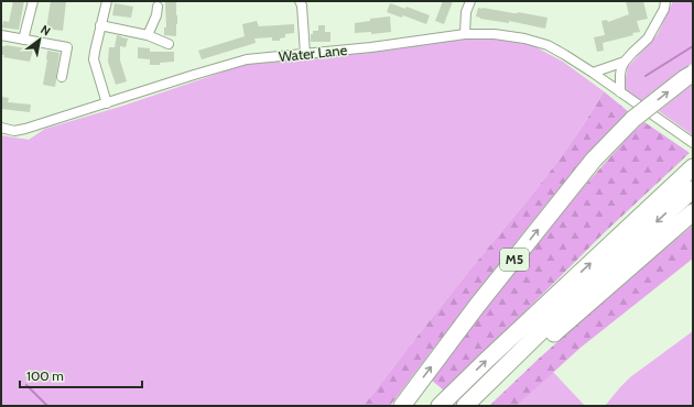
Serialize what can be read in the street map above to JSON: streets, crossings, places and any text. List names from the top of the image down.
{
  "streets": {
    "highway": ["M5"],
    "street": ["Water Lane"]
  },
  "scale_bar": "100 m",
  "north": "top right"
}
